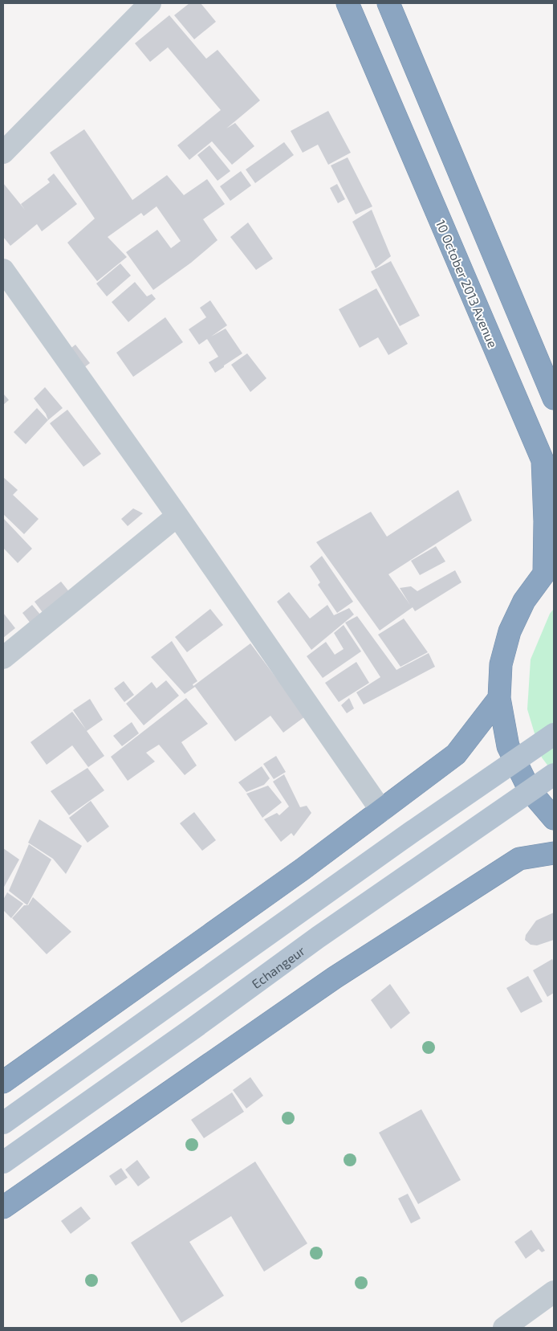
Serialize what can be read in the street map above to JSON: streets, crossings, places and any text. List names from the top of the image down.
{
  "streets": {
    "highway": ["10 October 2013 Avenue"],
    "main road": ["Echangeur"]
  }
}
